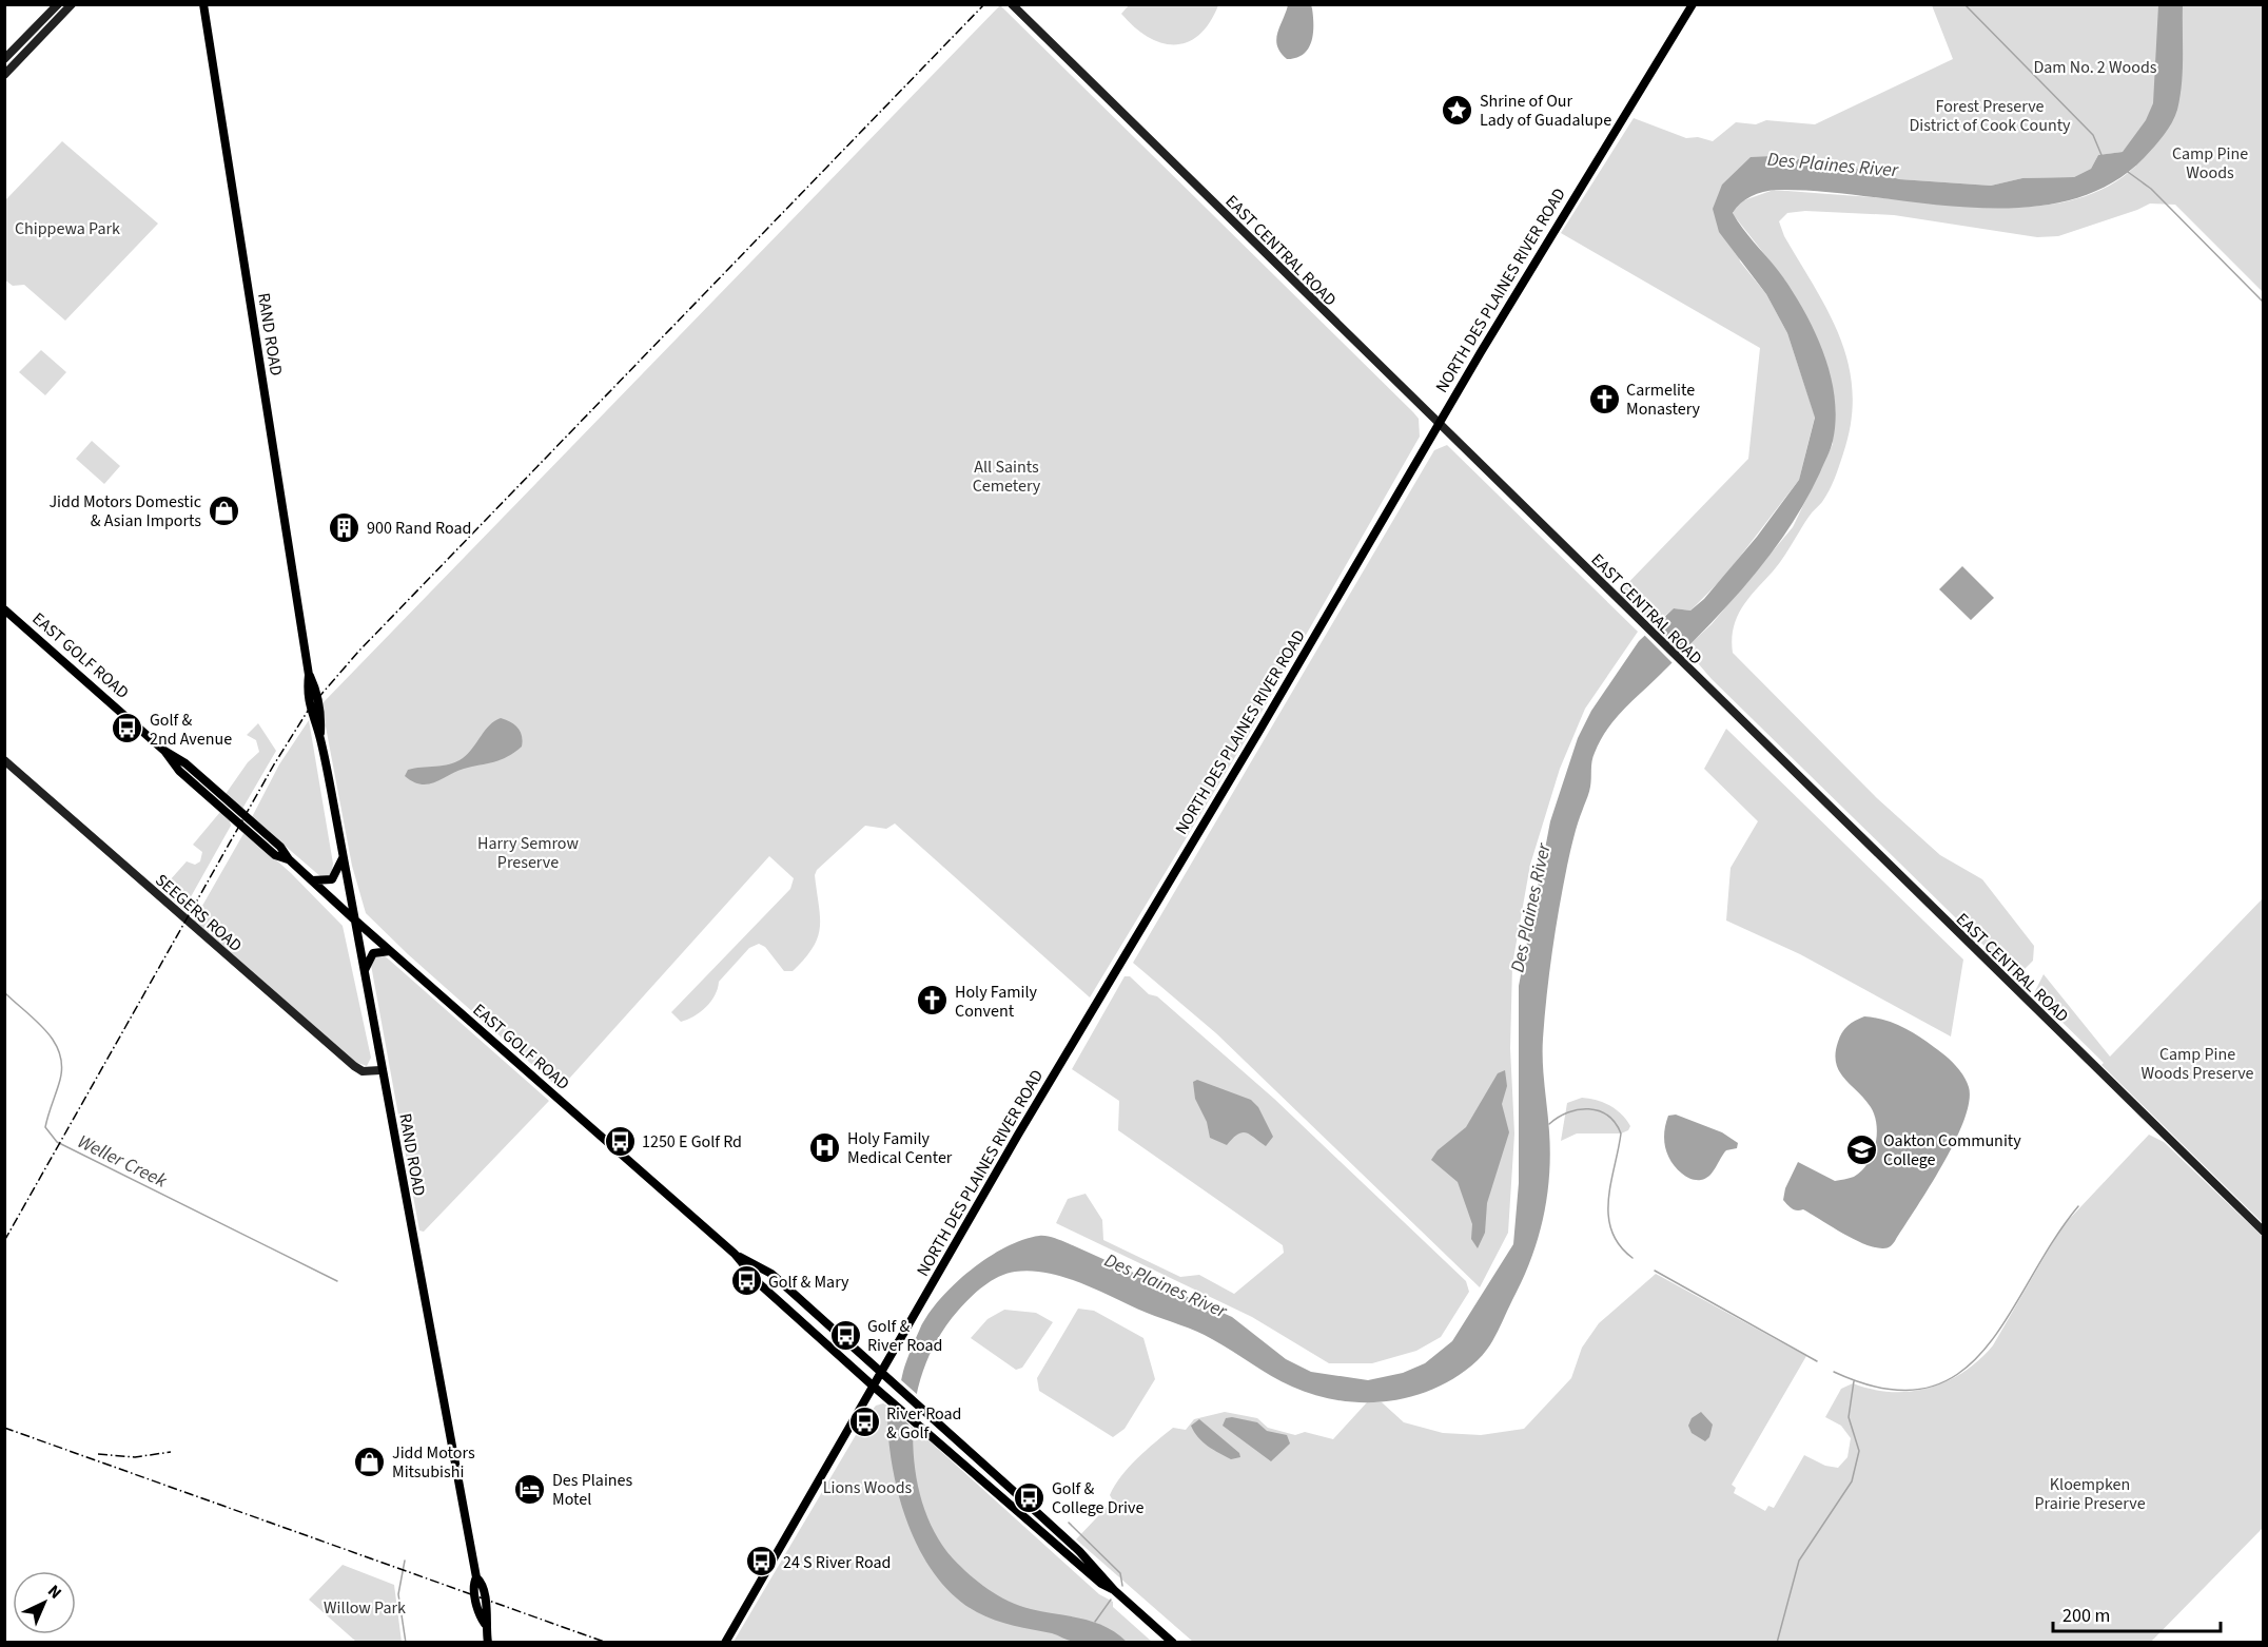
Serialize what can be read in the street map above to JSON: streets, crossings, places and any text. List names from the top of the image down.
{
  "streets": {
    "main road": [
      "EAST CENTRAL ROAD",
      "NORTH DES PLAINES RIVER ROAD",
      "RAND ROAD",
      "EAST GOLF ROAD",
      "SEEGERS ROAD"
    ]
  },
  "crossings": [
    ["EAST CENTRAL ROAD", "NORTH DES PLAINES RIVER ROAD"],
    ["NORTH DES PLAINES RIVER ROAD", "EAST GOLF ROAD"],
    ["RAND ROAD", "EAST GOLF ROAD"],
    ["RAND ROAD", "SEEGERS ROAD"]
  ],
  "water": ["Des Plaines River", "Weller Creek"],
  "parks": [
    "Dam No. 2 Woods",
    "Forest Preserve District of Cook County",
    "Camp Pine Woods",
    "Chippewa Park",
    "All Saints Cemetery",
    "Harry Semrow Preserve",
    "Camp Pine Woods Preserve",
    "Kloempken Prairie Preserve",
    "Lions Woods",
    "Willow Park"
  ],
  "places": {
    "place": ["Shrine of Our Lady of Guadalupe"],
    "church": ["Carmelite Monastery", "Holy Family Convent"],
    "shop": ["Jidd Motors Domestic & Asian Imports", "Jidd Motors Mitsubishi"],
    "building": ["900 Rand Road"],
    "bus stop": [
      "Golf & 2nd Avenue",
      "1250 E Golf Rd",
      "Golf & Mary",
      "Golf & River Road",
      "River Road & Golf",
      "Golf & College Drive",
      "24 S River Road"
    ],
    "hospital": ["Holy Family Medical Center"],
    "school or university": ["Oakton Community College"],
    "hotel": ["Des Plaines Motel"]
  },
  "scale_bar": "200 m",
  "north": "top right"
}
